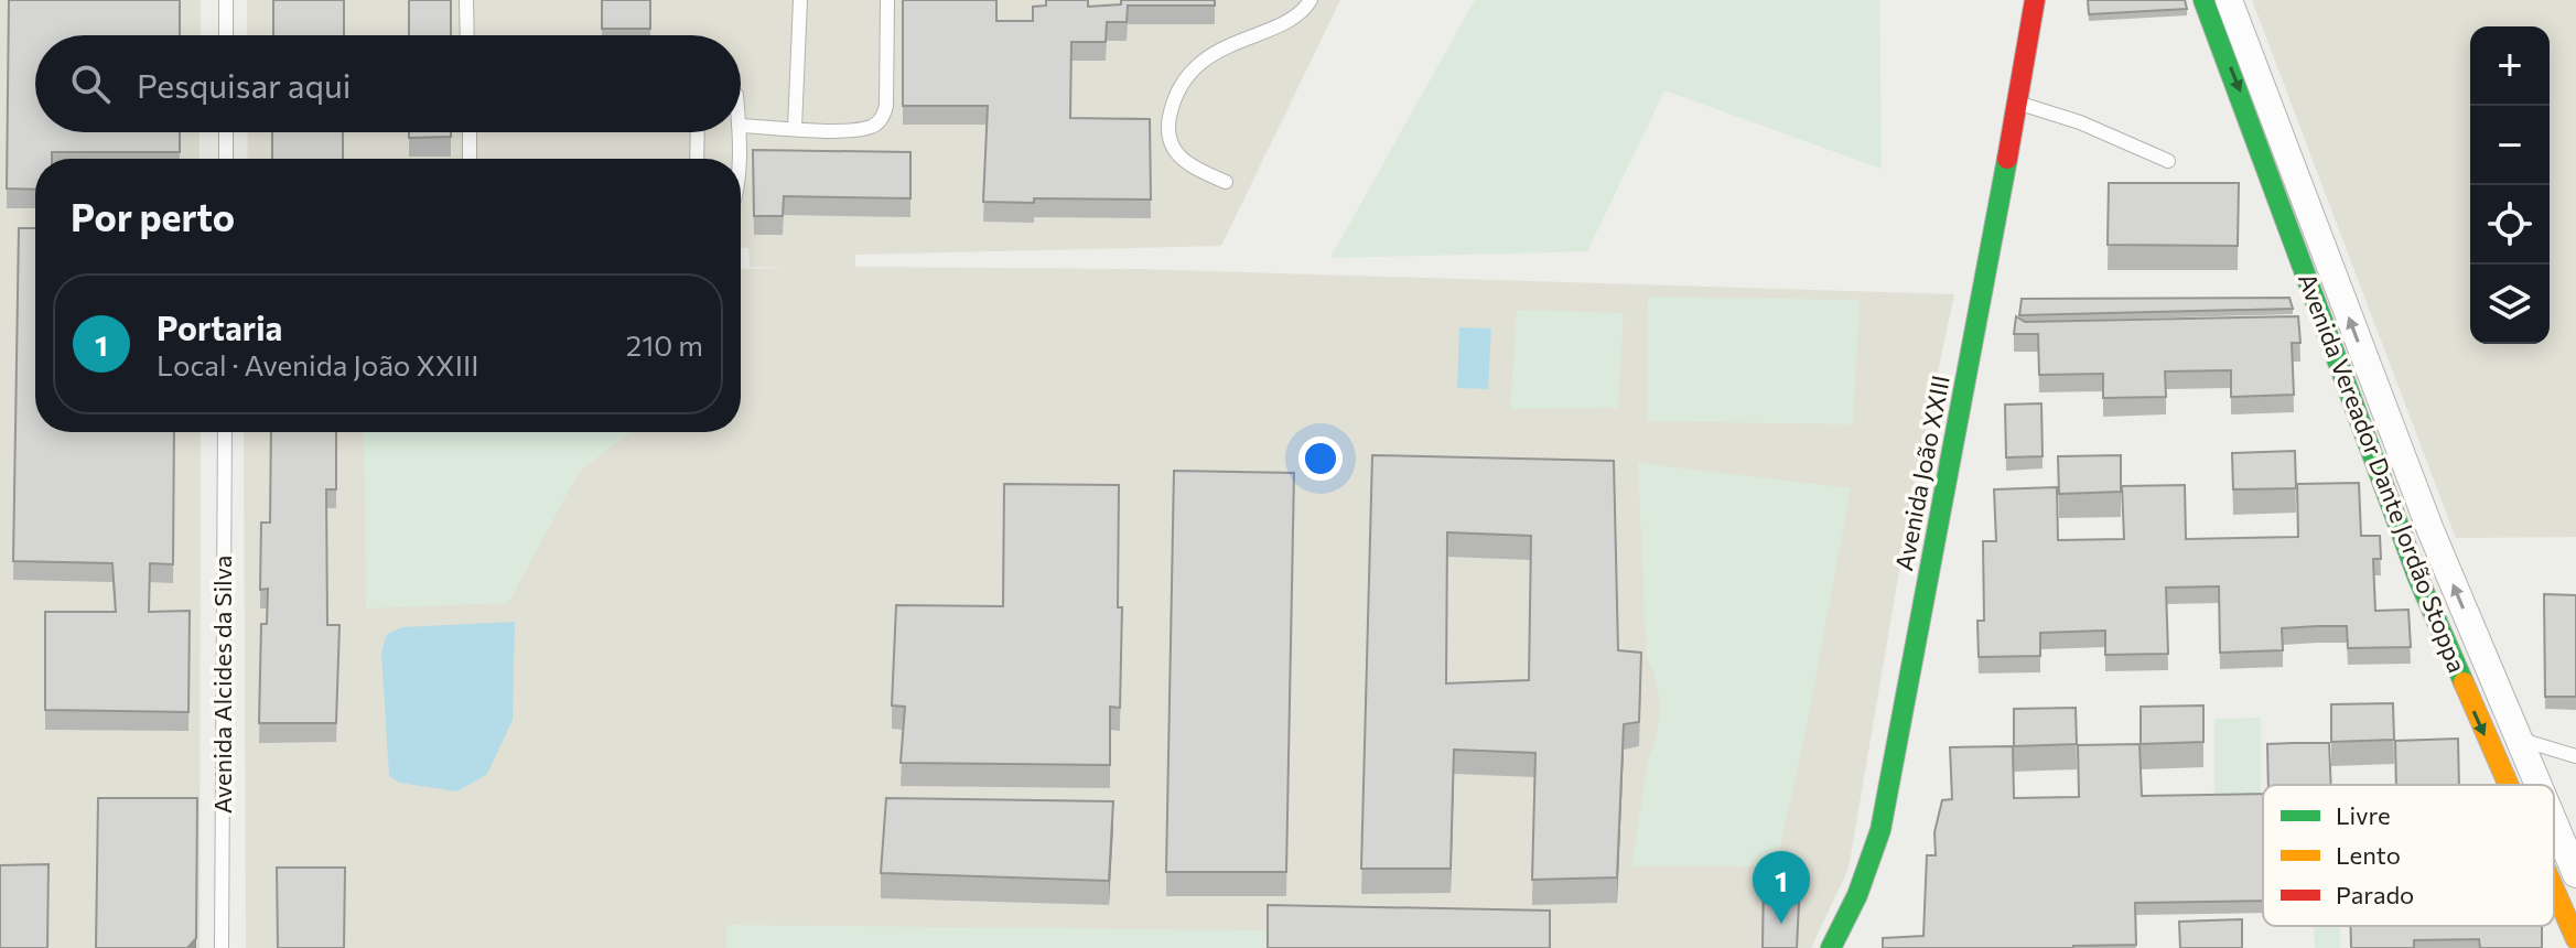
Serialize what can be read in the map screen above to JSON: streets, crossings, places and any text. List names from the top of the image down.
{
  "streets": {
    "street": ["Avenida João XXIII", "Avenida Vereador Dante Jordão Stoppa"],
    "lane": ["Avenida Alcides da Silva"]
  },
  "legend": ["Livre", "Lento", "Parado"],
  "page": {
    "map_buttons": ["+", "−"],
    "search": "Pesquisar aqui",
    "heading": "Por perto",
    "list": [
      {
        "mark": "1",
        "name": "Portaria",
        "note": "Local · Avenida João XXIII",
        "value": "210 m"
      }
    ],
    "pins": "1"
  }
}
